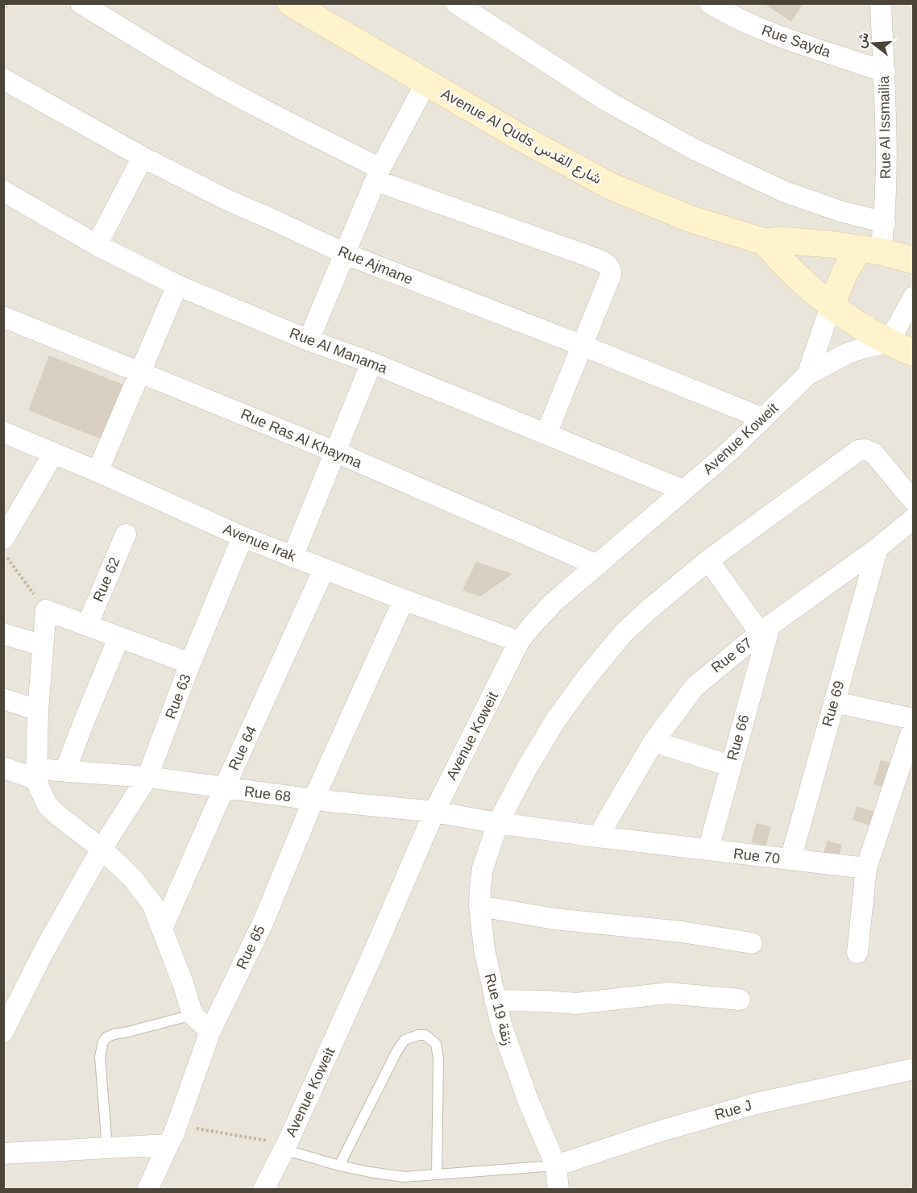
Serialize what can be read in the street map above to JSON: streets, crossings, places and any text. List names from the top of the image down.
{
  "streets": {
    "main road": ["Avenue Al Quds شارع القدس"],
    "street": [
      "Rue Sayda",
      "Rue Al Issmailia",
      "Rue Ajmane",
      "Rue Al Manama",
      "Rue Ras Al Khayma",
      "Avenue Koweit",
      "Avenue Irak",
      "Rue 62",
      "Rue 67",
      "Rue 63",
      "Rue 69",
      "Rue 66",
      "Rue 64",
      "Rue 68",
      "Rue 70",
      "Rue 65",
      "Rue 19 زنقة",
      "Rue J"
    ]
  },
  "crossings": [
    ["Rue Sayda", "Rue Al Issmailia"],
    ["Rue Al Issmailia", "Avenue Al Quds شارع القدس"],
    ["Rue Ajmane", "Avenue Koweit"],
    ["Rue Al Manama", "Avenue Koweit"],
    ["Rue Ras Al Khayma", "Avenue Koweit"],
    ["Avenue Koweit", "Avenue Irak"],
    ["Avenue Koweit", "Rue 68"],
    ["Avenue Irak", "Rue 63"],
    ["Avenue Irak", "Rue 64"],
    ["Avenue Irak", "Rue 65"],
    ["Rue 67", "Rue 69"],
    ["Rue 67", "Rue 66"],
    ["Rue 67", "Rue 70"],
    ["Rue 63", "Rue 68"],
    ["Rue 69", "Rue 70"],
    ["Rue 66", "Rue 70"],
    ["Rue 64", "Rue 68"],
    ["Rue 68", "Rue 70"],
    ["Rue 68", "Rue 65"],
    ["Rue 70", "Rue 19 زنقة"],
    ["Rue 19 زنقة", "Rue J"]
  ],
  "north": "left"
}
